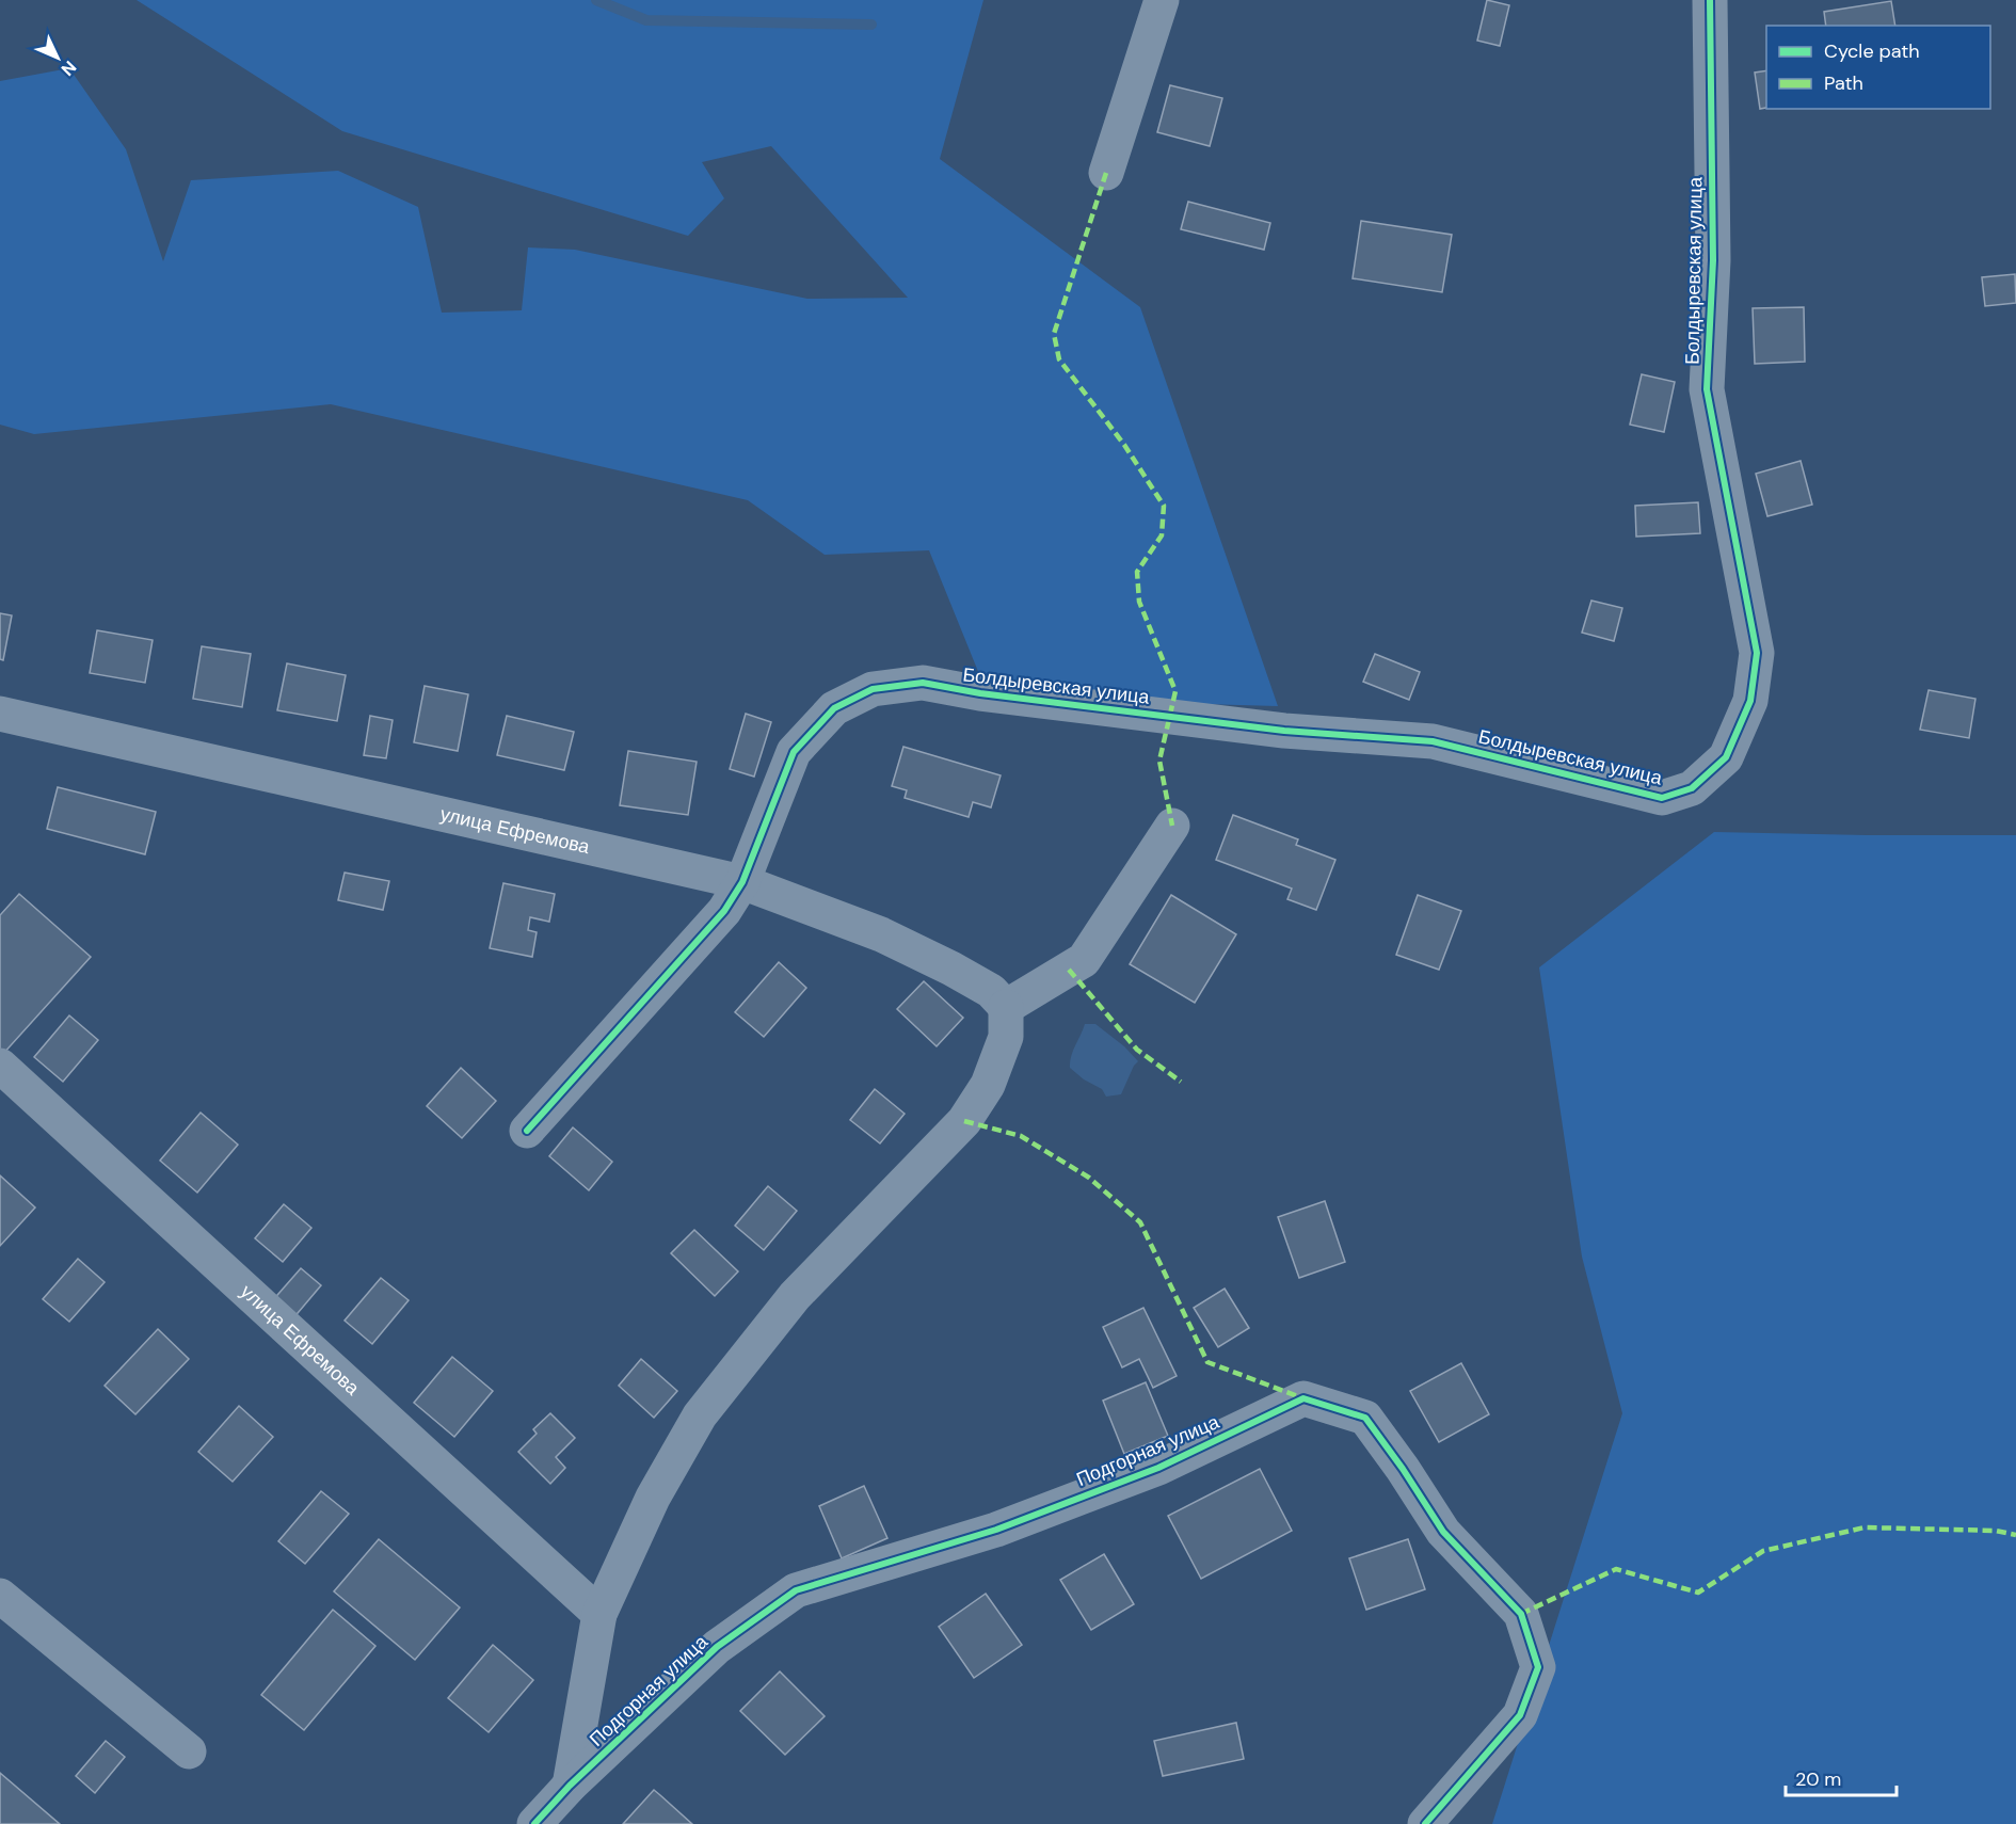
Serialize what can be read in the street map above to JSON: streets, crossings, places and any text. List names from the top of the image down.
{
  "streets": {
    "street": ["Болдыревская улица", "улица Ефремова", "Подгорная улица"]
  },
  "crossings": [
    ["Болдыревская улица", "улица Ефремова"]
  ],
  "legend": ["Cycle path", "Path"],
  "scale_bar": "20 m",
  "north": "bottom right"
}
